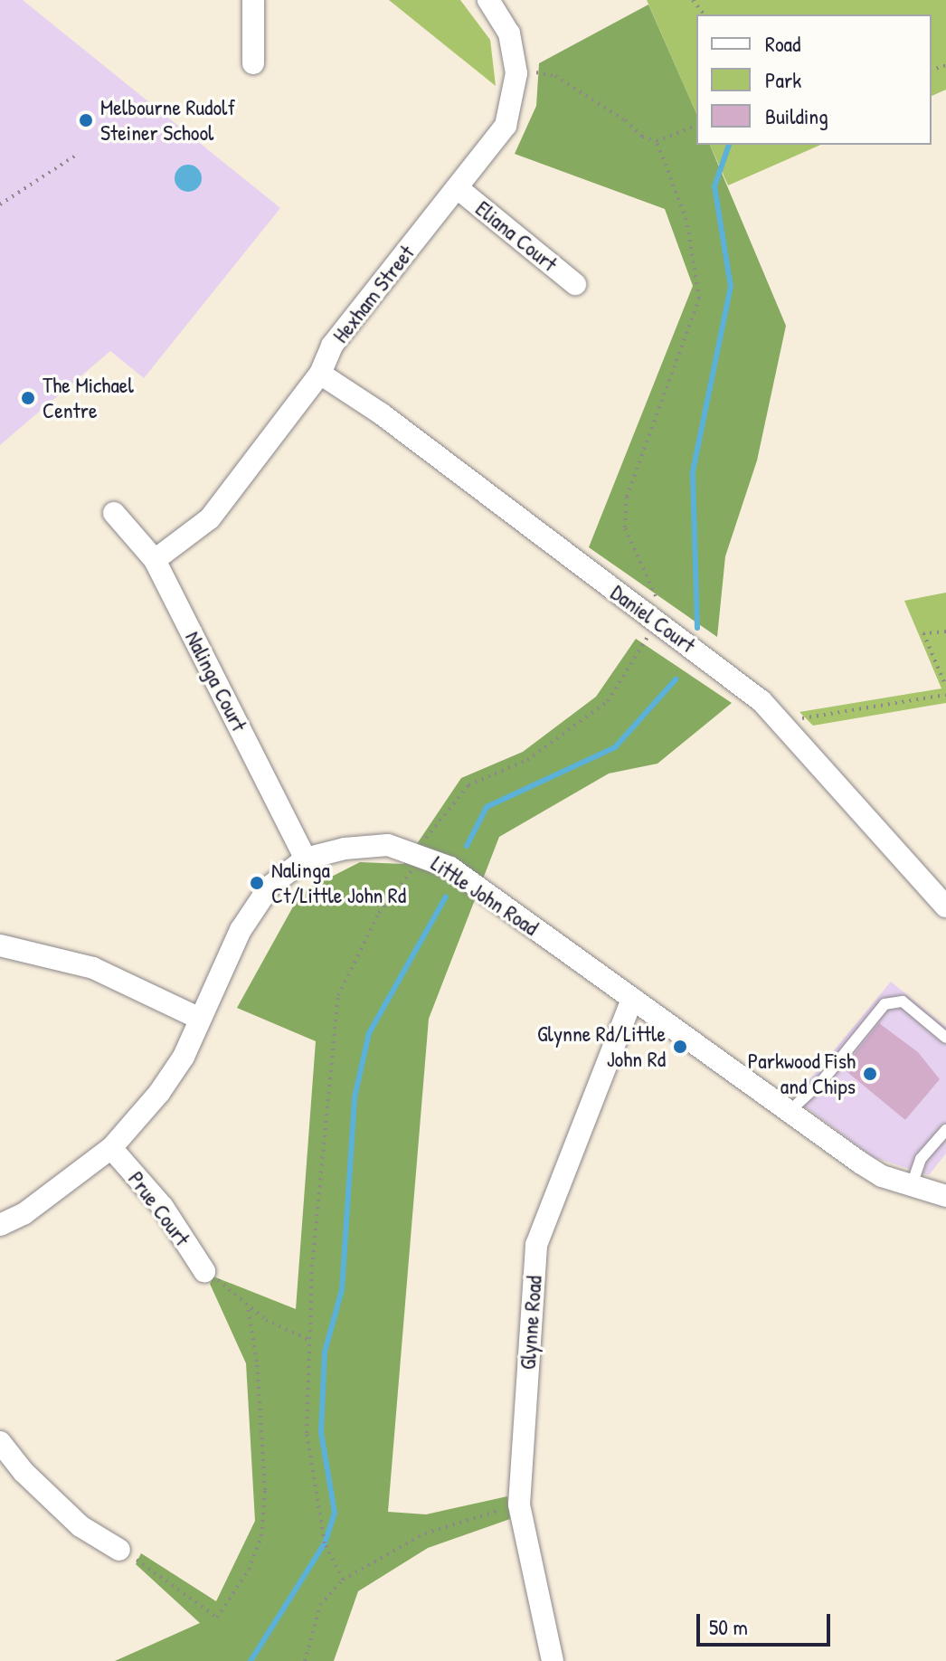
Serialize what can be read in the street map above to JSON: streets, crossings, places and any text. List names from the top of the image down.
{
  "streets": {
    "street": [
      "Eliana Court",
      "Hexham Street",
      "Daniel Court",
      "Nalinga Court",
      "Little John Road",
      "Prue Court",
      "Glynne Road"
    ]
  },
  "crossings": [
    ["Eliana Court", "Hexham Street"],
    ["Hexham Street", "Daniel Court"],
    ["Hexham Street", "Nalinga Court"],
    ["Nalinga Court", "Little John Road"],
    ["Little John Road", "Prue Court"],
    ["Little John Road", "Glynne Road"]
  ],
  "places": [
    "Melbourne Rudolf Steiner School",
    "The Michael Centre",
    "Nalinga Ct/Little John Rd",
    "Glynne Rd/Little John Rd",
    "Parkwood Fish and Chips"
  ],
  "legend": ["Road", "Park", "Building"],
  "scale_bar": "50 m"
}
